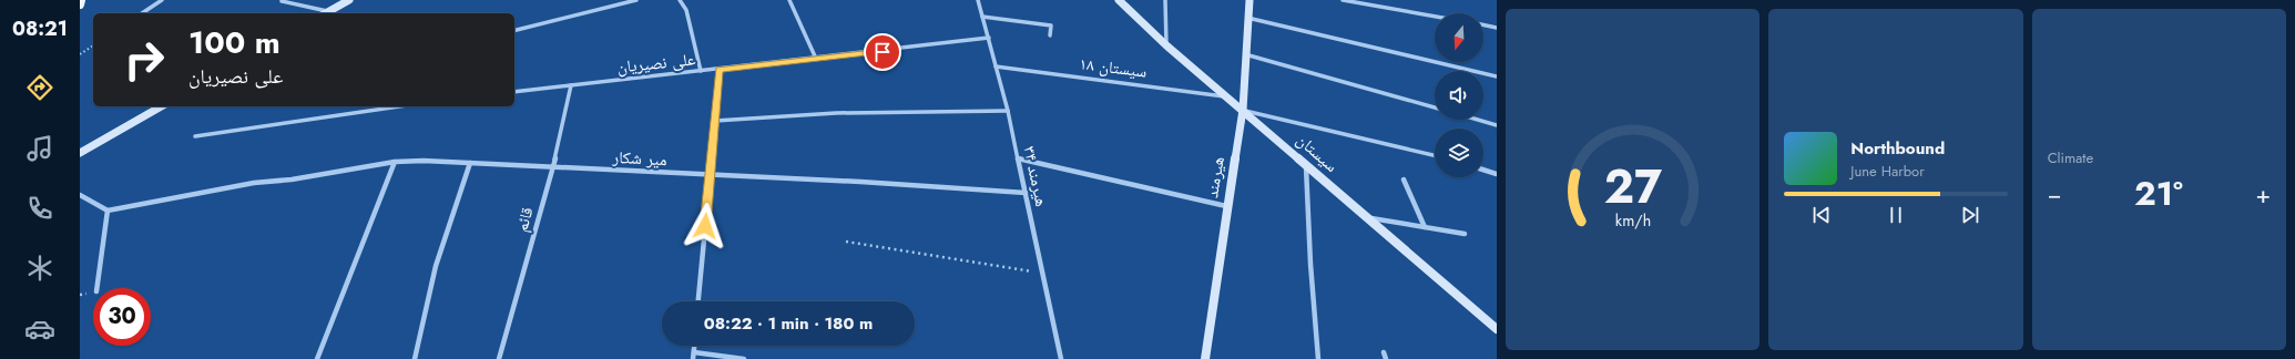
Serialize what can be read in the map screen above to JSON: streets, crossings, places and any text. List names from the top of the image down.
{
  "streets": {
    "street": [
      "علی نصیریان",
      "سیستان ۱۸",
      "سیستان",
      "میر شکار",
      "هیرمند ۳۴",
      "هیرمند",
      "قائم"
    ]
  },
  "crossings": [
    ["علی نصیریان", "هیرمند ۳۴"],
    ["علی نصیریان", "قائم"],
    ["سیستان ۱۸", "سیستان"],
    ["سیستان ۱۸", "هیرمند ۳۴"],
    ["سیستان", "هیرمند"],
    ["میر شکار", "هیرمند ۳۴"],
    ["میر شکار", "قائم"]
  ],
  "north": "bottom",
  "page": {
    "tabs": "08:21",
    "tile": "Climate",
    "turn": ["100 m", "علی نصیریان"],
    "song": ["Northbound", "June Harbor"],
    "heat": ["−", "21°", "+"],
    "limit": "30",
    "trip": "08:22 · 1 min · 180 m",
    "gauge": ["27", "km/h"]
  }
}
